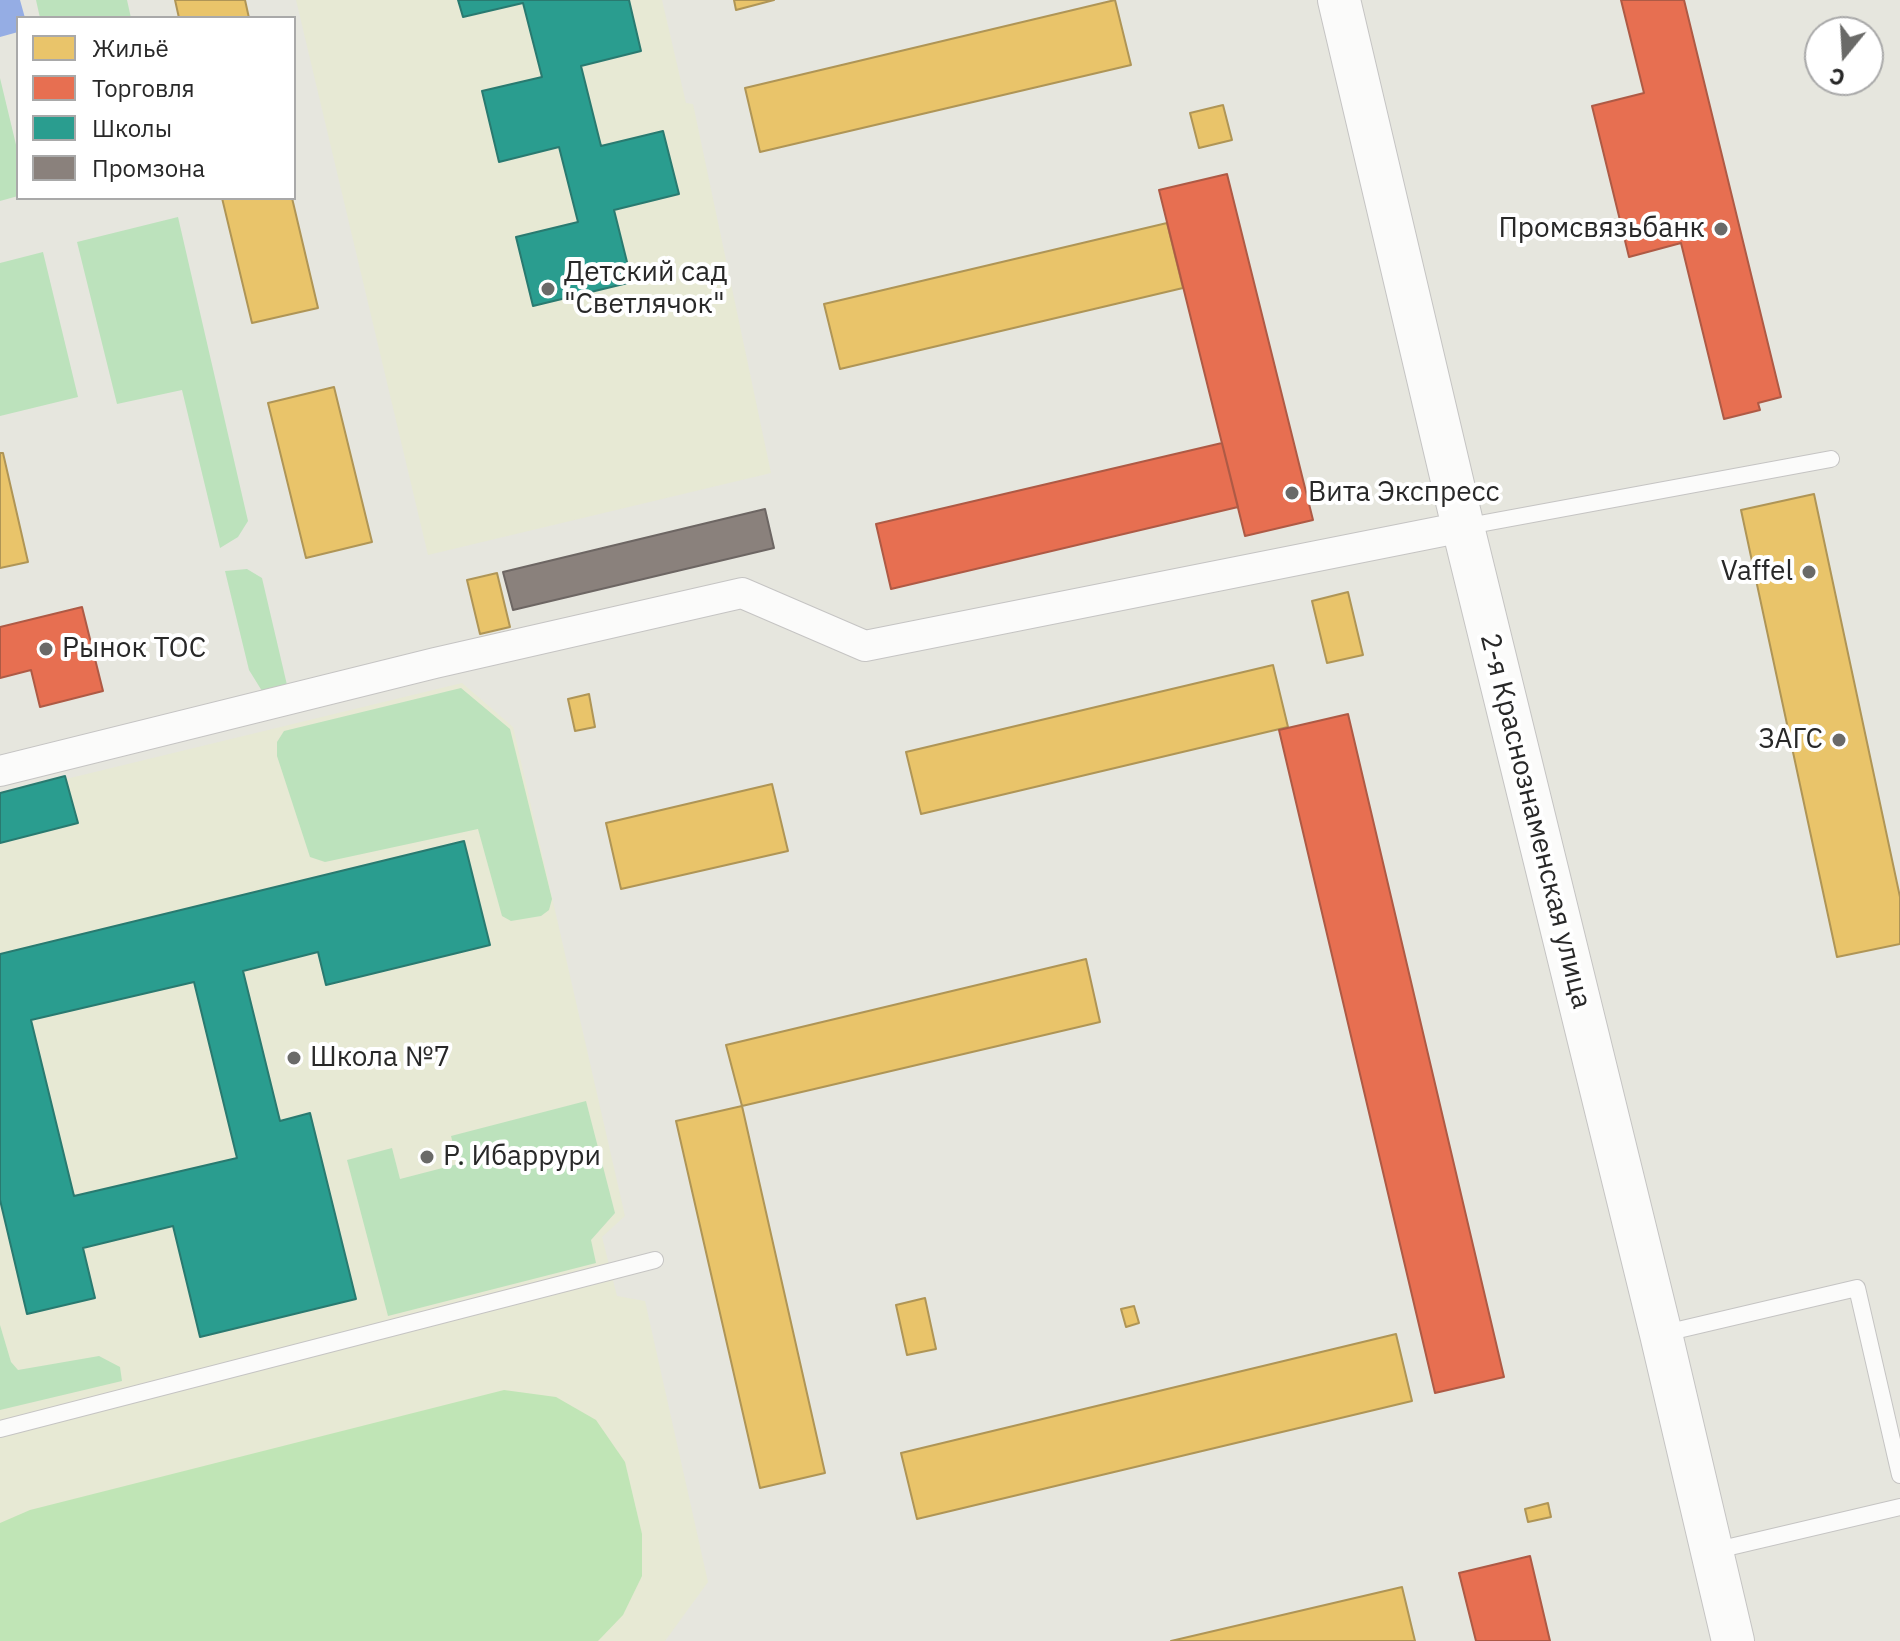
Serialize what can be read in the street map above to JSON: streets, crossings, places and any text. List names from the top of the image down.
{
  "streets": {
    "street": ["2-я Краснознаменская улица"]
  },
  "places": [
    "Промсвязьбанк",
    "Детский сад \"Светлячок\"",
    "Вита Экспресс",
    "Vaffel",
    "Рынок ТОС",
    "ЗАГС",
    "Школа №7",
    "Р. Ибаррури"
  ],
  "legend": [
    "Жильё",
    "Торговля",
    "Школы",
    "Промзона"
  ],
  "north": "bottom"
}
